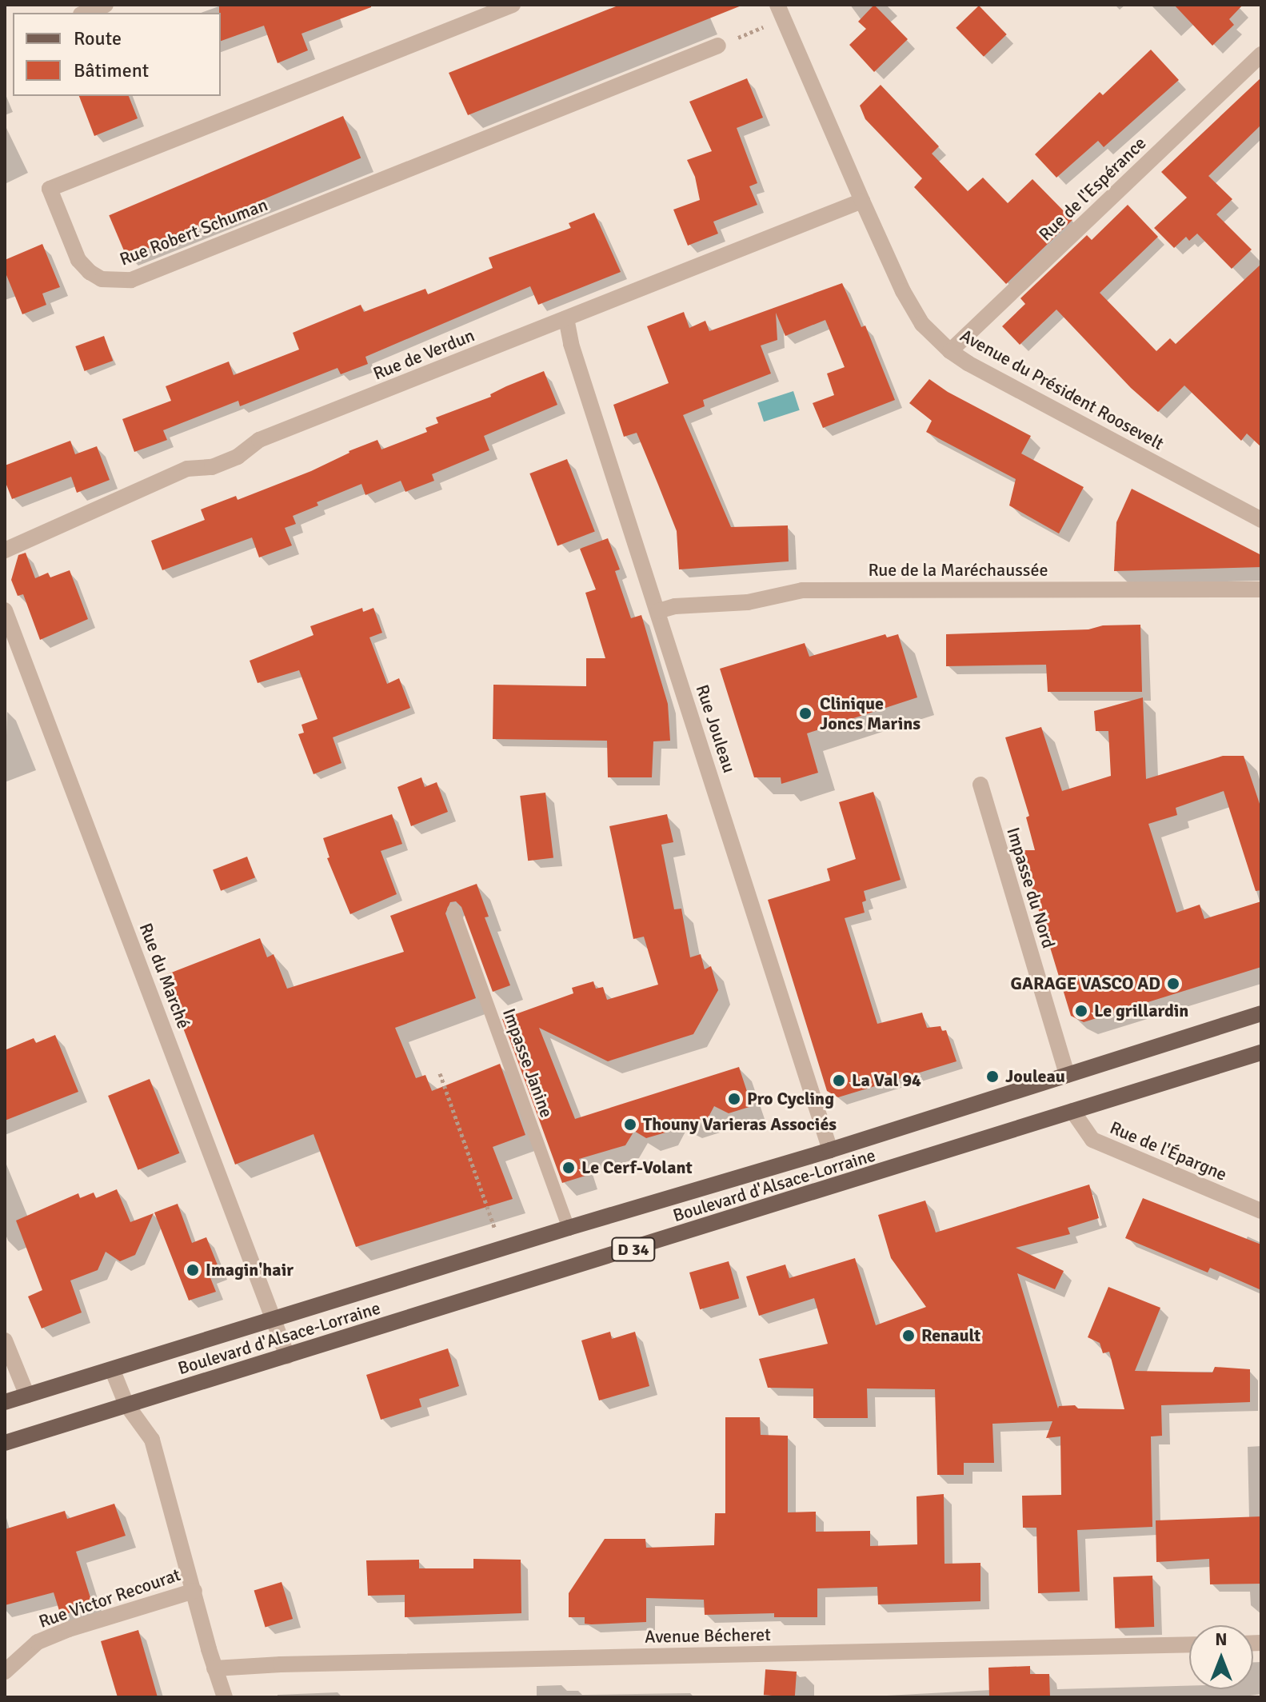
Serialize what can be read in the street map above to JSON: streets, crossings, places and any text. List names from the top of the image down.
{
  "streets": {
    "main road": ["Boulevard d'Alsace-Lorraine", "D 34"],
    "street": [
      "Rue de l'Espérance",
      "Rue Robert Schuman",
      "Rue de Verdun",
      "Avenue du Président Roosevelt",
      "Rue de la Maréchaussée",
      "Rue Jouleau",
      "Impasse du Nord",
      "Rue du Marché",
      "Rue de l'Épargne",
      "Rue Victor Recourat",
      "Avenue Bécheret"
    ],
    "lane": ["Impasse Janine"]
  },
  "crossings": [
    ["Rue de l'Espérance", "Avenue du Président Roosevelt"],
    ["Rue de Verdun", "Avenue du Président Roosevelt"],
    ["Rue de Verdun", "Rue Jouleau"],
    ["Rue de la Maréchaussée", "Rue Jouleau"],
    ["Rue Jouleau", "Boulevard d'Alsace-Lorraine"],
    ["Impasse du Nord", "Boulevard d'Alsace-Lorraine"],
    ["Rue du Marché", "Boulevard d'Alsace-Lorraine"],
    ["Impasse Janine", "Boulevard d'Alsace-Lorraine"],
    ["Rue de l'Épargne", "Boulevard d'Alsace-Lorraine"],
    ["Boulevard d'Alsace-Lorraine", "Rue Victor Recourat"]
  ],
  "places": [
    "Clinique Joncs Marins",
    "GARAGE VASCO AD",
    "Le grillardin",
    "Jouleau",
    "La Val 94",
    "Pro Cycling",
    "Thouny Varieras Associés",
    "Le Cerf-Volant",
    "Imagin'hair",
    "Renault"
  ],
  "legend": ["Route", "Bâtiment"],
  "north": "top"
}
